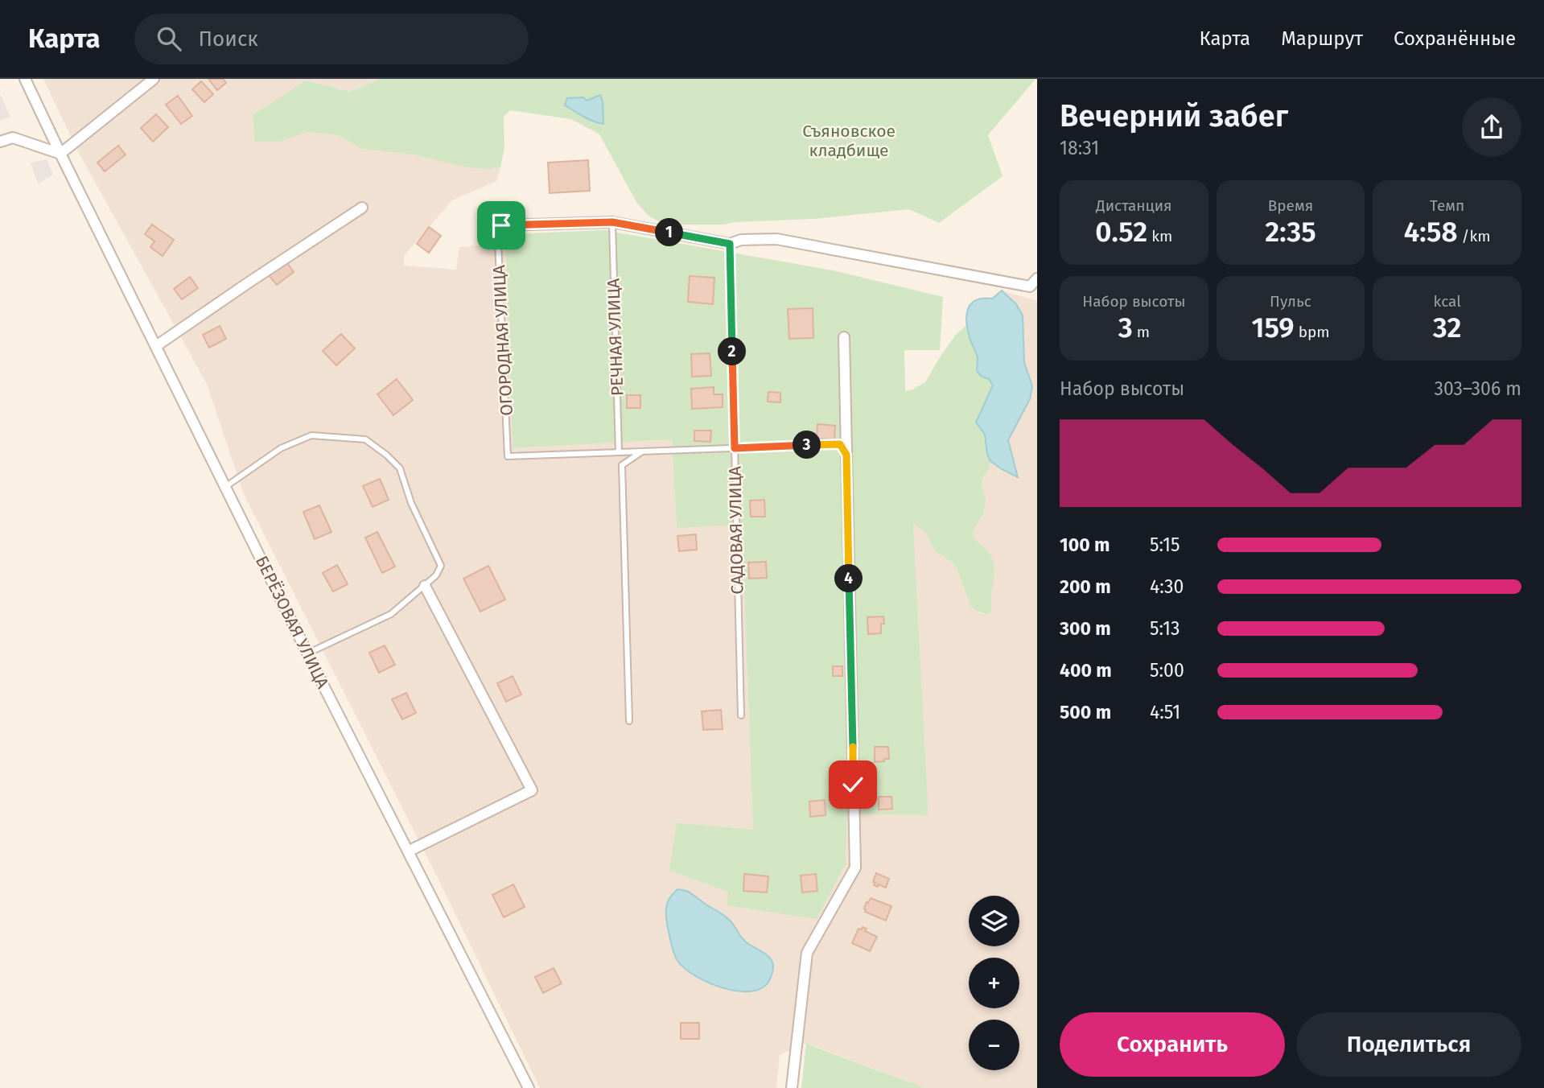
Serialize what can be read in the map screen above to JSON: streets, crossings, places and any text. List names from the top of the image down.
{
  "streets": {
    "street": ["БЕРЁЗОВАЯ УЛИЦА"],
    "lane": ["РЕЧНАЯ УЛИЦА", "ОГОРОДНАЯ УЛИЦА", "САДОВАЯ УЛИЦА"]
  },
  "crossings": [
    ["РЕЧНАЯ УЛИЦА", "ОГОРОДНАЯ УЛИЦА"]
  ],
  "parks": ["Съяновское кладбище"],
  "page": {
    "header": "Карта",
    "search": "Поиск",
    "nav": ["Карта", "Маршрут", "Сохранённые"],
    "heading": ["Вечерний забег", "18:31"],
    "stats": [
      ["Дистанция", "0.52 km"],
      ["Время", "2:35"],
      ["Темп", "4:58 /km"],
      ["Набор высоты", "3 m"],
      ["Пульс", "159 bpm"],
      ["kcal", "32"]
    ],
    "pins": [
      "1",
      "2",
      "3",
      "4"
    ],
    "chart": ["Набор высоты", "303–306 m"],
    "list": [
      {
        "name": "100 m",
        "note": "5:15"
      },
      {
        "name": "200 m",
        "note": "4:30"
      },
      {
        "name": "300 m",
        "note": "5:13"
      },
      {
        "name": "400 m",
        "note": "5:00"
      },
      {
        "name": "500 m",
        "note": "4:51"
      }
    ],
    "map_buttons": ["+", "−"],
    "buttons": ["Сохранить", "Поделиться"]
  }
}
